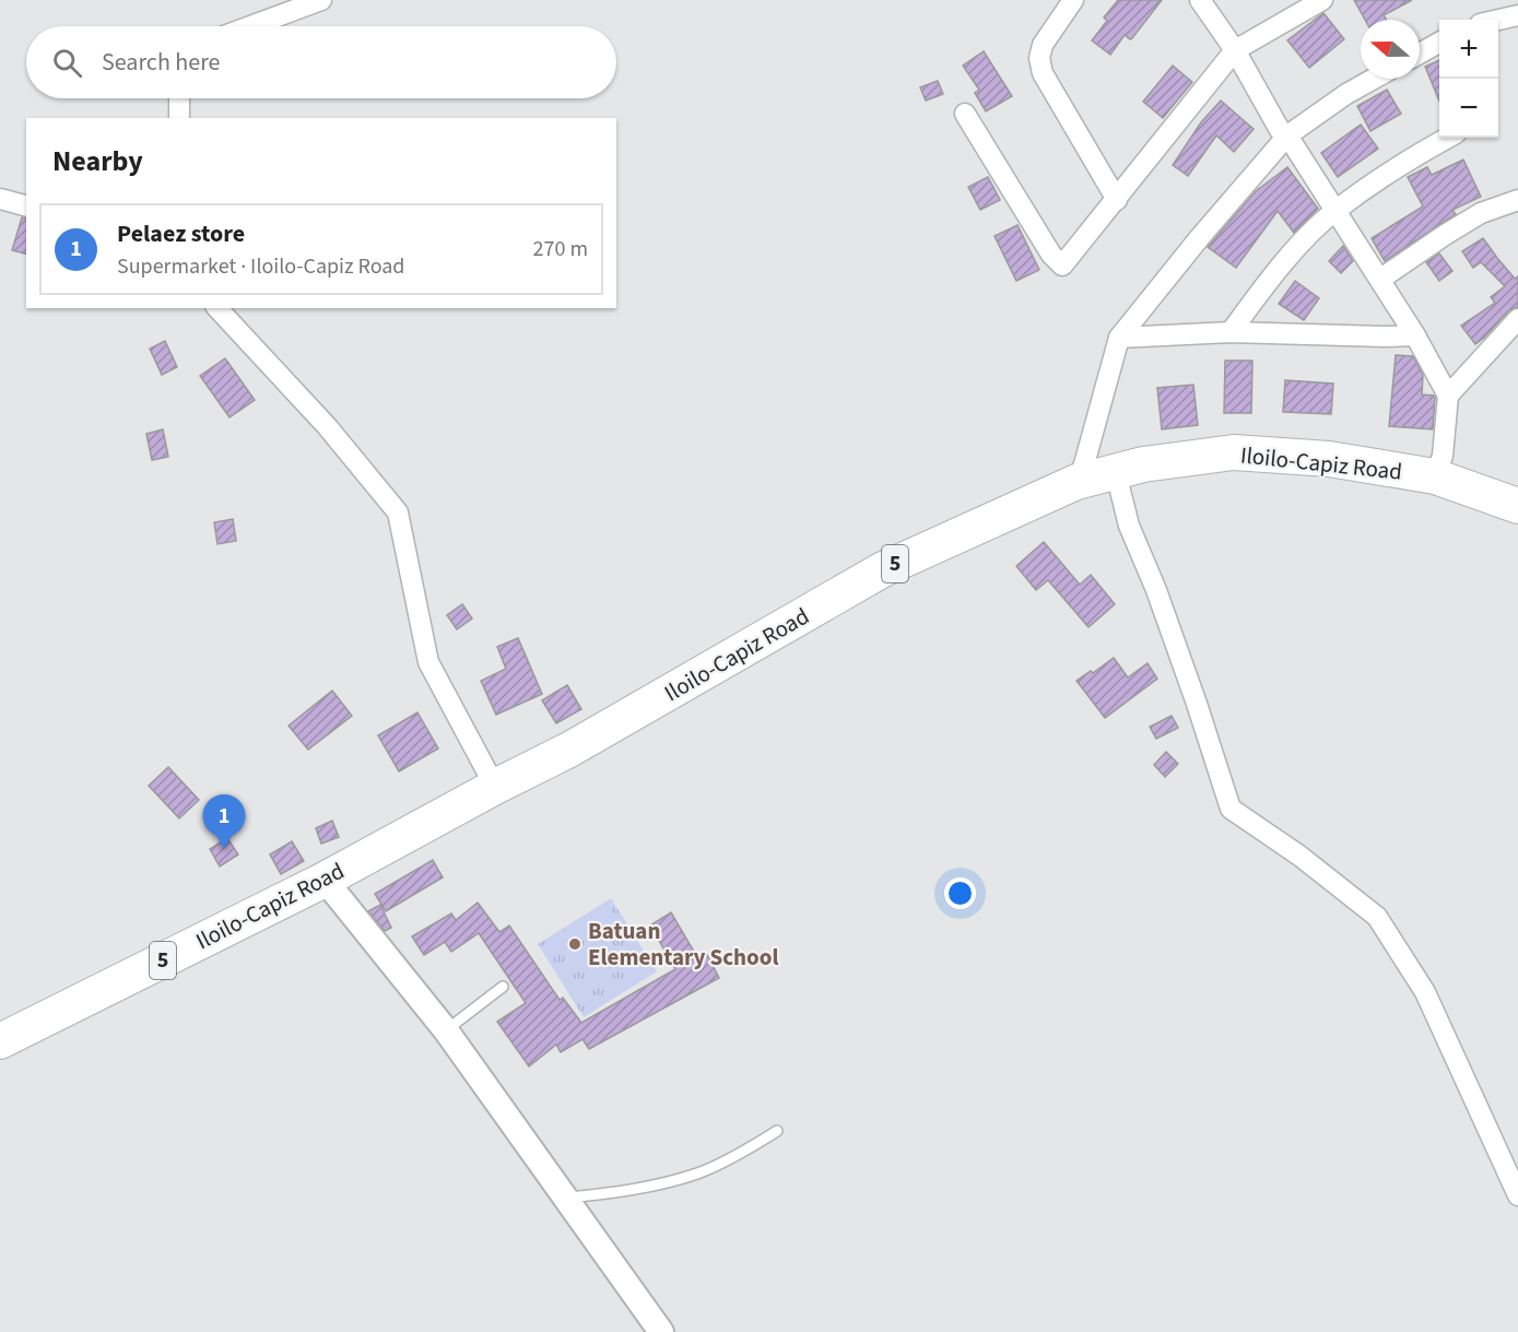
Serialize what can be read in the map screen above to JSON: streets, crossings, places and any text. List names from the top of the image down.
{
  "streets": {
    "highway": ["Iloilo-Capiz Road", "5"]
  },
  "places": ["Batuan Elementary School"],
  "north": "left",
  "page": {
    "map_buttons": ["+", "−"],
    "search": "Search here",
    "heading": "Nearby",
    "list": [
      {
        "mark": "1",
        "name": "Pelaez store",
        "note": "Supermarket · Iloilo-Capiz Road",
        "value": "270 m"
      }
    ],
    "pins": "1"
  }
}
